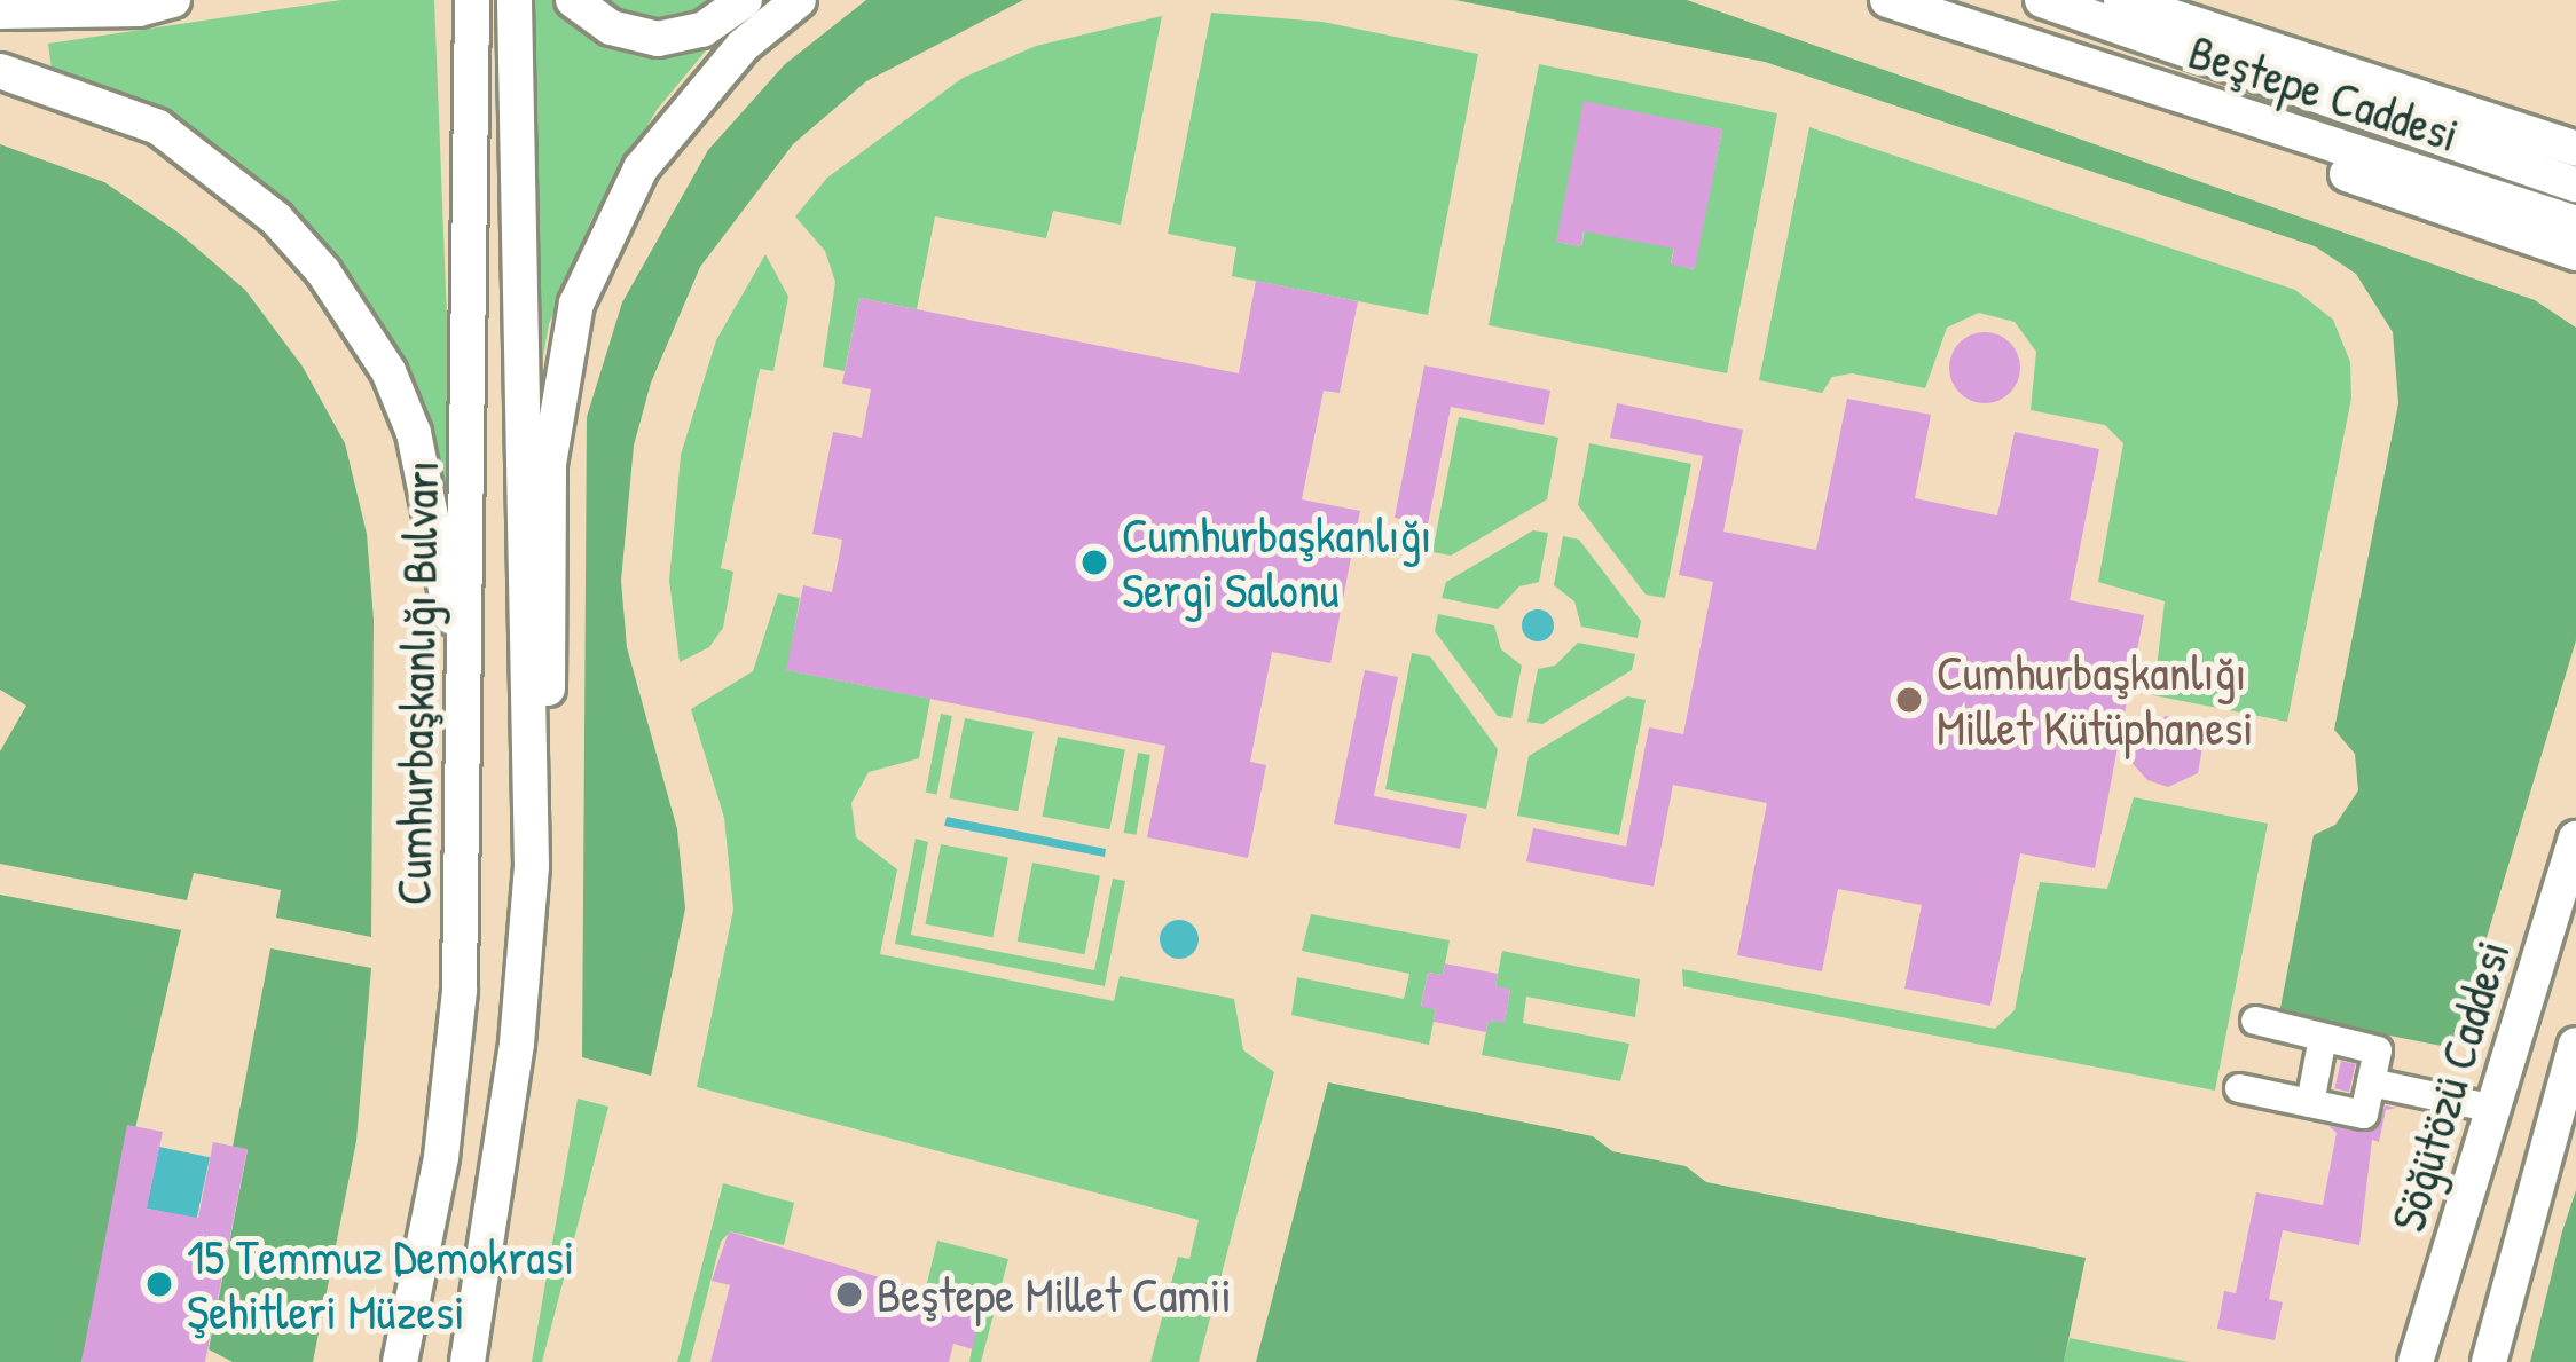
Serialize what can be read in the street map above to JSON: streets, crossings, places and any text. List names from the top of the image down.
{
  "streets": {
    "main road": ["Beştepe Caddesi", "Cumhurbaşkanlığı Bulvarı", "Söğütözü Caddesi"]
  },
  "places": [
    "Cumhurbaşkanlığı Sergi Salonu",
    "Cumhurbaşkanlığı Millet Kütüphanesi",
    "15 Temmuz Demokrasi Şehitleri Müzesi",
    "Beştepe Millet Camii"
  ]
}
